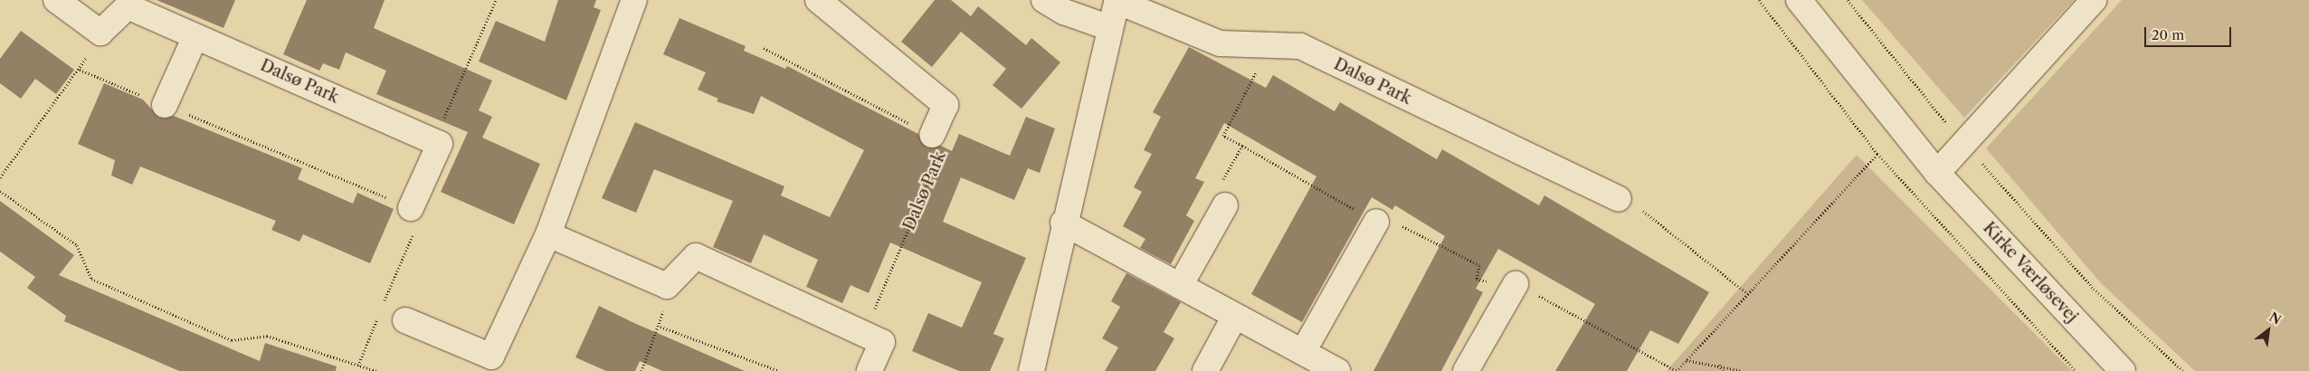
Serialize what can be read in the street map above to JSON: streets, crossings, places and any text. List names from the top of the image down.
{
  "streets": {
    "street": ["Dalsø Park", "Kirke Værløsevej"]
  },
  "scale_bar": "20 m",
  "north": "top right"
}
